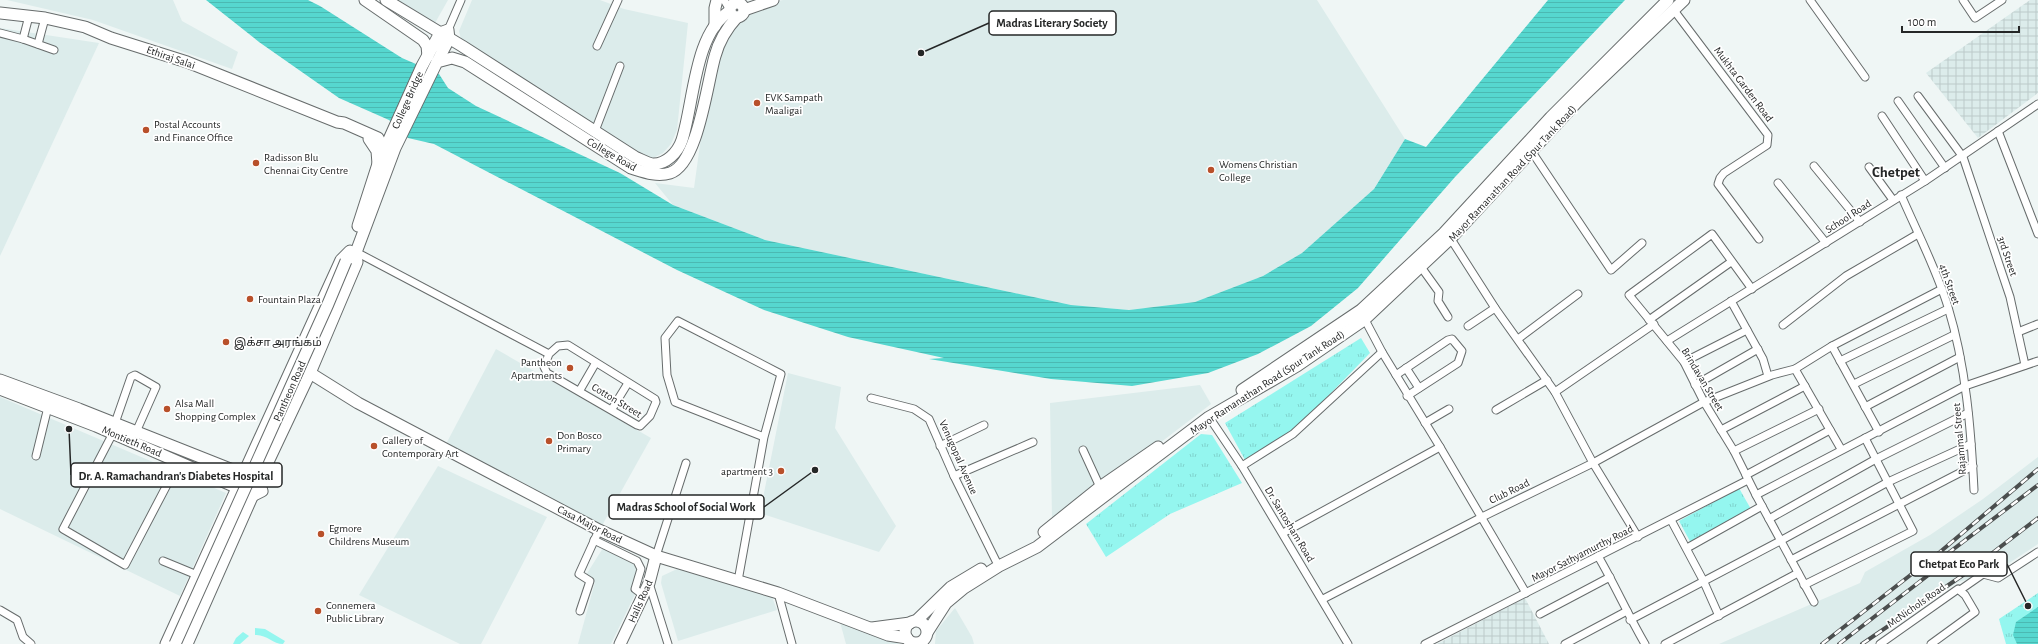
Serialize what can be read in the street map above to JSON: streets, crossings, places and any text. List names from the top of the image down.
{
  "streets": {
    "main road": [
      "Ethiraj Salai",
      "College Bridge",
      "College Road",
      "Mayor Ramanathan Road (Spur Tank Road)",
      "Pantheon Road",
      "Montieth Road",
      "Casa Major Road",
      "Halls Road"
    ],
    "street": [
      "Mukhta Garden Road",
      "School Road",
      "3rd Street",
      "4th Street",
      "Brindavan Street",
      "Cotton Street",
      "Rajammal Street",
      "Venugopal Avenue",
      "Club Road",
      "Dr. Santosham Road",
      "Mayor Sathyamurthy Road",
      "McNichols Road"
    ]
  },
  "crossings": [
    ["Ethiraj Salai", "College Bridge"],
    ["Ethiraj Salai", "Pantheon Road"],
    ["Mukhta Garden Road", "Mayor Ramanathan Road (Spur Tank Road)"],
    ["College Bridge", "College Road"],
    ["College Bridge", "Pantheon Road"],
    ["Mayor Ramanathan Road (Spur Tank Road)", "Venugopal Avenue"],
    ["Mayor Ramanathan Road (Spur Tank Road)", "Casa Major Road"],
    ["Mayor Ramanathan Road (Spur Tank Road)", "Dr. Santosham Road"],
    ["School Road", "3rd Street"],
    ["School Road", "4th Street"],
    ["School Road", "Brindavan Street"],
    ["4th Street", "Rajammal Street"],
    ["4th Street", "Club Road"],
    ["Brindavan Street", "Club Road"],
    ["Brindavan Street", "Mayor Sathyamurthy Road"],
    ["Club Road", "Dr. Santosham Road"],
    ["Casa Major Road", "Halls Road"]
  ],
  "districts": ["Chetpet"],
  "places": [
    "Madras Literary Society",
    "EVK Sampath Maaligai",
    "Postal Accounts and Finance Office",
    "Radisson Blu Chennai City Centre",
    "Womens Christian College",
    "Fountain Plaza",
    "இக்சா அரங்கம்",
    "Pantheon Apartments",
    "Alsa Mall Shopping Complex",
    "Dr. A. Ramachandran's Diabetes Hospital",
    "Don Bosco Primary",
    "Gallery of Contemporary Art",
    "Madras School of Social Work",
    "apartment 3",
    "Egmore Childrens Museum",
    "Chetpat Eco Park",
    "Connemera Public Library"
  ],
  "scale_bar": "100 m"
}
